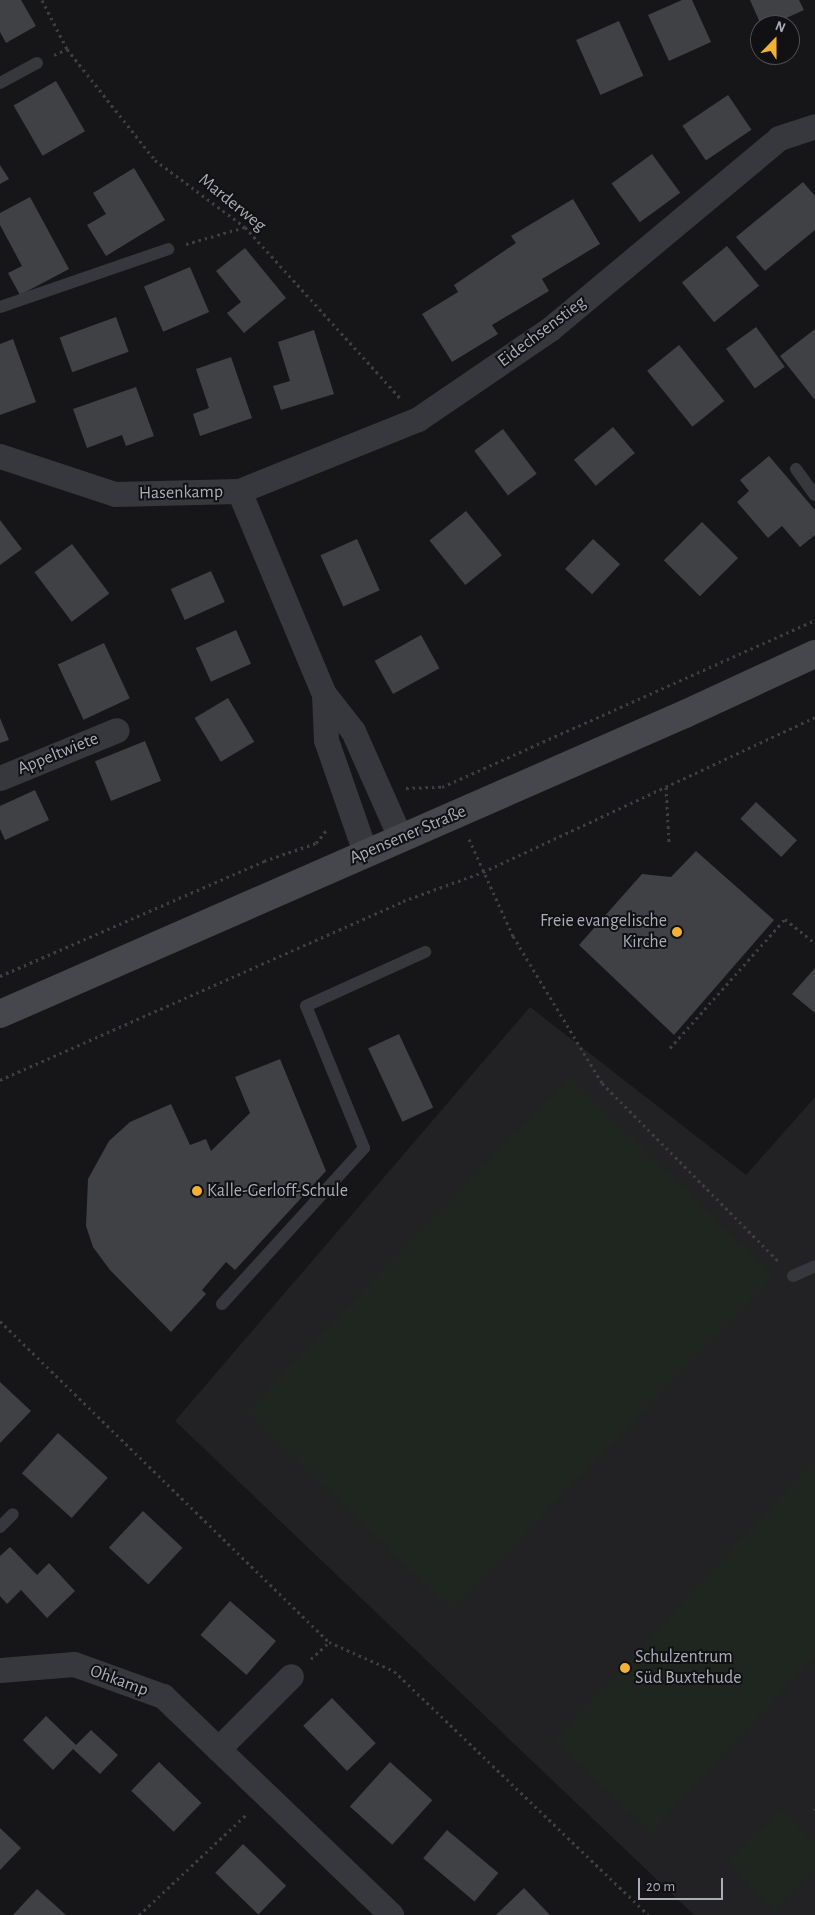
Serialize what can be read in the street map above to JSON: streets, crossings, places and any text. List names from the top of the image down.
{
  "streets": {
    "main road": ["Apensener Straße"],
    "street": [
      "Eidechsenstieg",
      "Hasenkamp",
      "Appeltwiete",
      "Ohkamp"
    ],
    "path": ["Marderweg"]
  },
  "crossings": [
    ["Marderweg", "Eidechsenstieg"],
    ["Eidechsenstieg", "Hasenkamp"],
    ["Hasenkamp", "Apensener Straße"]
  ],
  "places": ["Freie evangelische Kirche", "Kalle-Gerloff-Schule", "Schulzentrum Süd Buxtehude"],
  "scale_bar": "20 m",
  "north": "top"
}
